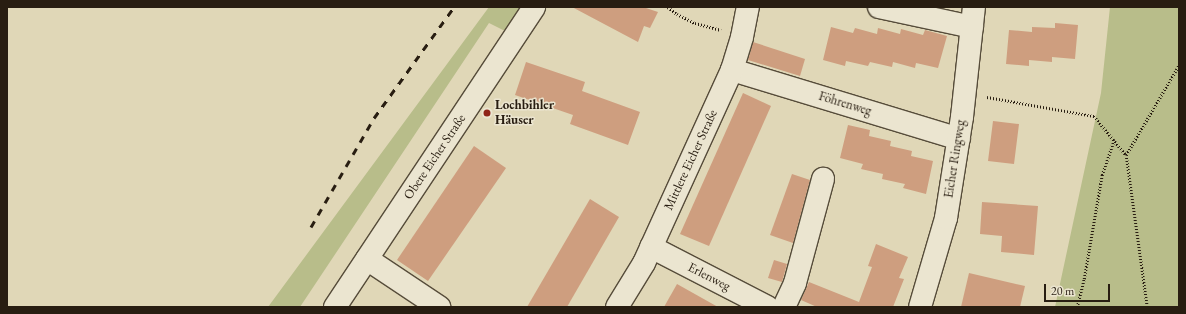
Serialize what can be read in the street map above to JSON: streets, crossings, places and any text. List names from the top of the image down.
{
  "streets": {
    "street": [
      "Föhrenweg",
      "Obere Eicher Straße",
      "Eicher Ringweg",
      "Mittlere Eicher Straße",
      "Erlenweg"
    ]
  },
  "crossings": [
    ["Föhrenweg", "Eicher Ringweg"],
    ["Föhrenweg", "Mittlere Eicher Straße"],
    ["Mittlere Eicher Straße", "Erlenweg"]
  ],
  "places": ["Lochbihler Häuser"],
  "scale_bar": "20 m"
}
